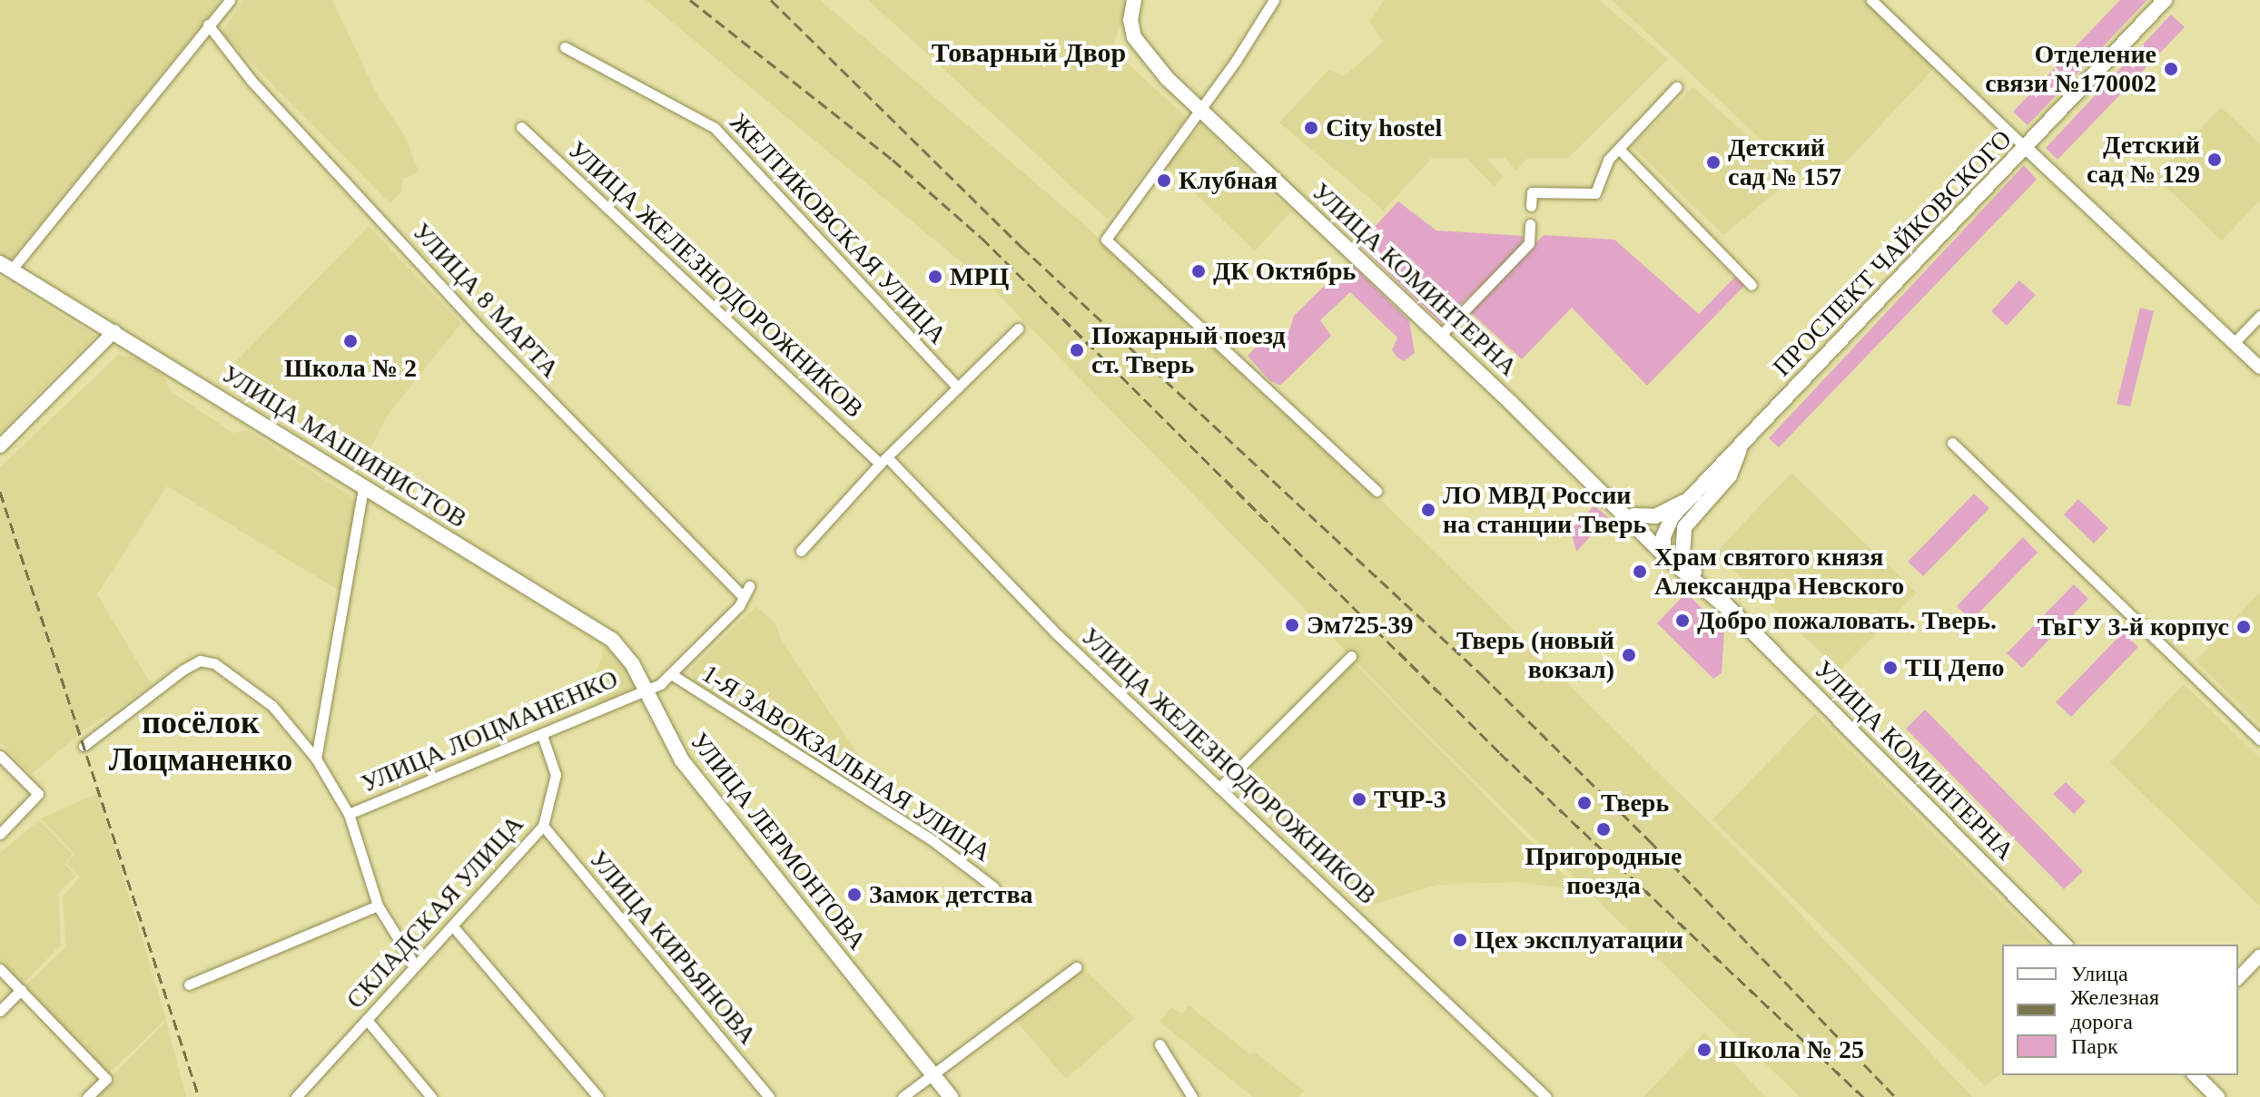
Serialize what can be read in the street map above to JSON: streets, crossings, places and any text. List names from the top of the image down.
{
  "streets": {
    "main road": [
      "ПРОСПЕКТ ЧАЙКОВСКОГО",
      "УЛИЦА КОМИНТЕРНА",
      "УЛИЦА МАШИНИСТОВ",
      "УЛИЦА ЛЕРМОНТОВА"
    ],
    "street": [
      "ЖЕЛТИКОВСКАЯ УЛИЦА",
      "УЛИЦА ЖЕЛЕЗНОДОРОЖНИКОВ",
      "УЛИЦА 8 МАРТА",
      "УЛИЦА ЛОЦМАНЕНКО",
      "1-Я ЗАВОКЗАЛЬНАЯ УЛИЦА",
      "СКЛАДСКАЯ УЛИЦА",
      "УЛИЦА КИРЬЯНОВА"
    ]
  },
  "crossings": [
    ["ПРОСПЕКТ ЧАЙКОВСКОГО", "УЛИЦА КОМИНТЕРНА"],
    ["УЛИЦА МАШИНИСТОВ", "УЛИЦА ЛОЦМАНЕНКО"],
    ["УЛИЦА МАШИНИСТОВ", "УЛИЦА ЛЕРМОНТОВА"],
    ["УЛИЦА ЛОЦМАНЕНКО", "УЛИЦА ЛЕРМОНТОВА"],
    ["УЛИЦА ЛОЦМАНЕНКО", "СКЛАДСКАЯ УЛИЦА"],
    ["СКЛАДСКАЯ УЛИЦА", "УЛИЦА КИРЬЯНОВА"]
  ],
  "districts": ["Товарный Двор", "посёлок Лоцманенко"],
  "places": [
    "Отделение связи №170002",
    "City hostel",
    "Детский сад № 129",
    "Детский сад № 157",
    "Клубная",
    "ДК Октябрь",
    "МРЦ",
    "Школа № 2",
    "Пожарный поезд ст. Тверь",
    "ЛО МВД России на станции Тверь",
    "Храм святого князя Александра Невского",
    "Добро пожаловать. Тверь.",
    "Эм725-39",
    "ТвГУ 3-й корпус",
    "Тверь (новый вокзал)",
    "ТЦ Депо",
    "ТЧР-3",
    "Тверь",
    "Пригородные поезда",
    "Замок детства",
    "Цех эксплуатации",
    "Школа № 25"
  ],
  "legend": ["Улица", "Железная дорога", "Парк"]
}
